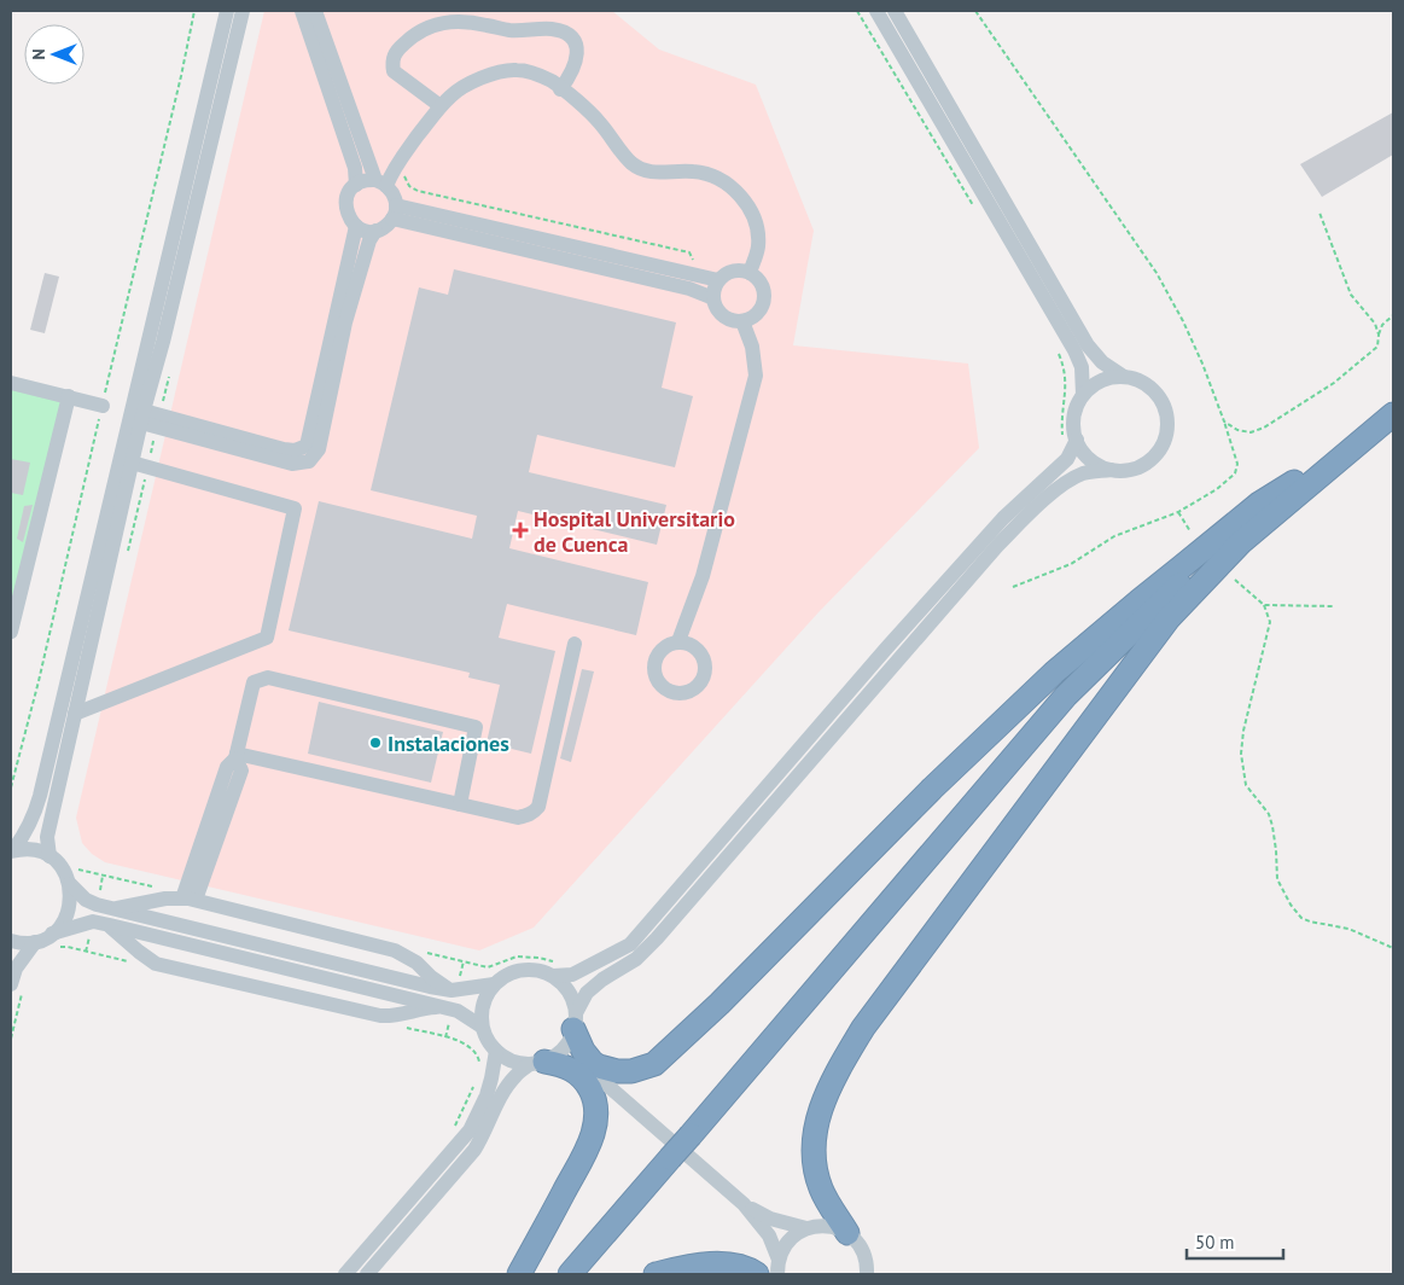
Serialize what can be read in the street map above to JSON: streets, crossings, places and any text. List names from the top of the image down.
{
  "places": {
    "health": ["Hospital Universitario de Cuenca"],
    "other": ["Instalaciones"]
  },
  "scale_bar": "50 m",
  "north": "left"
}
